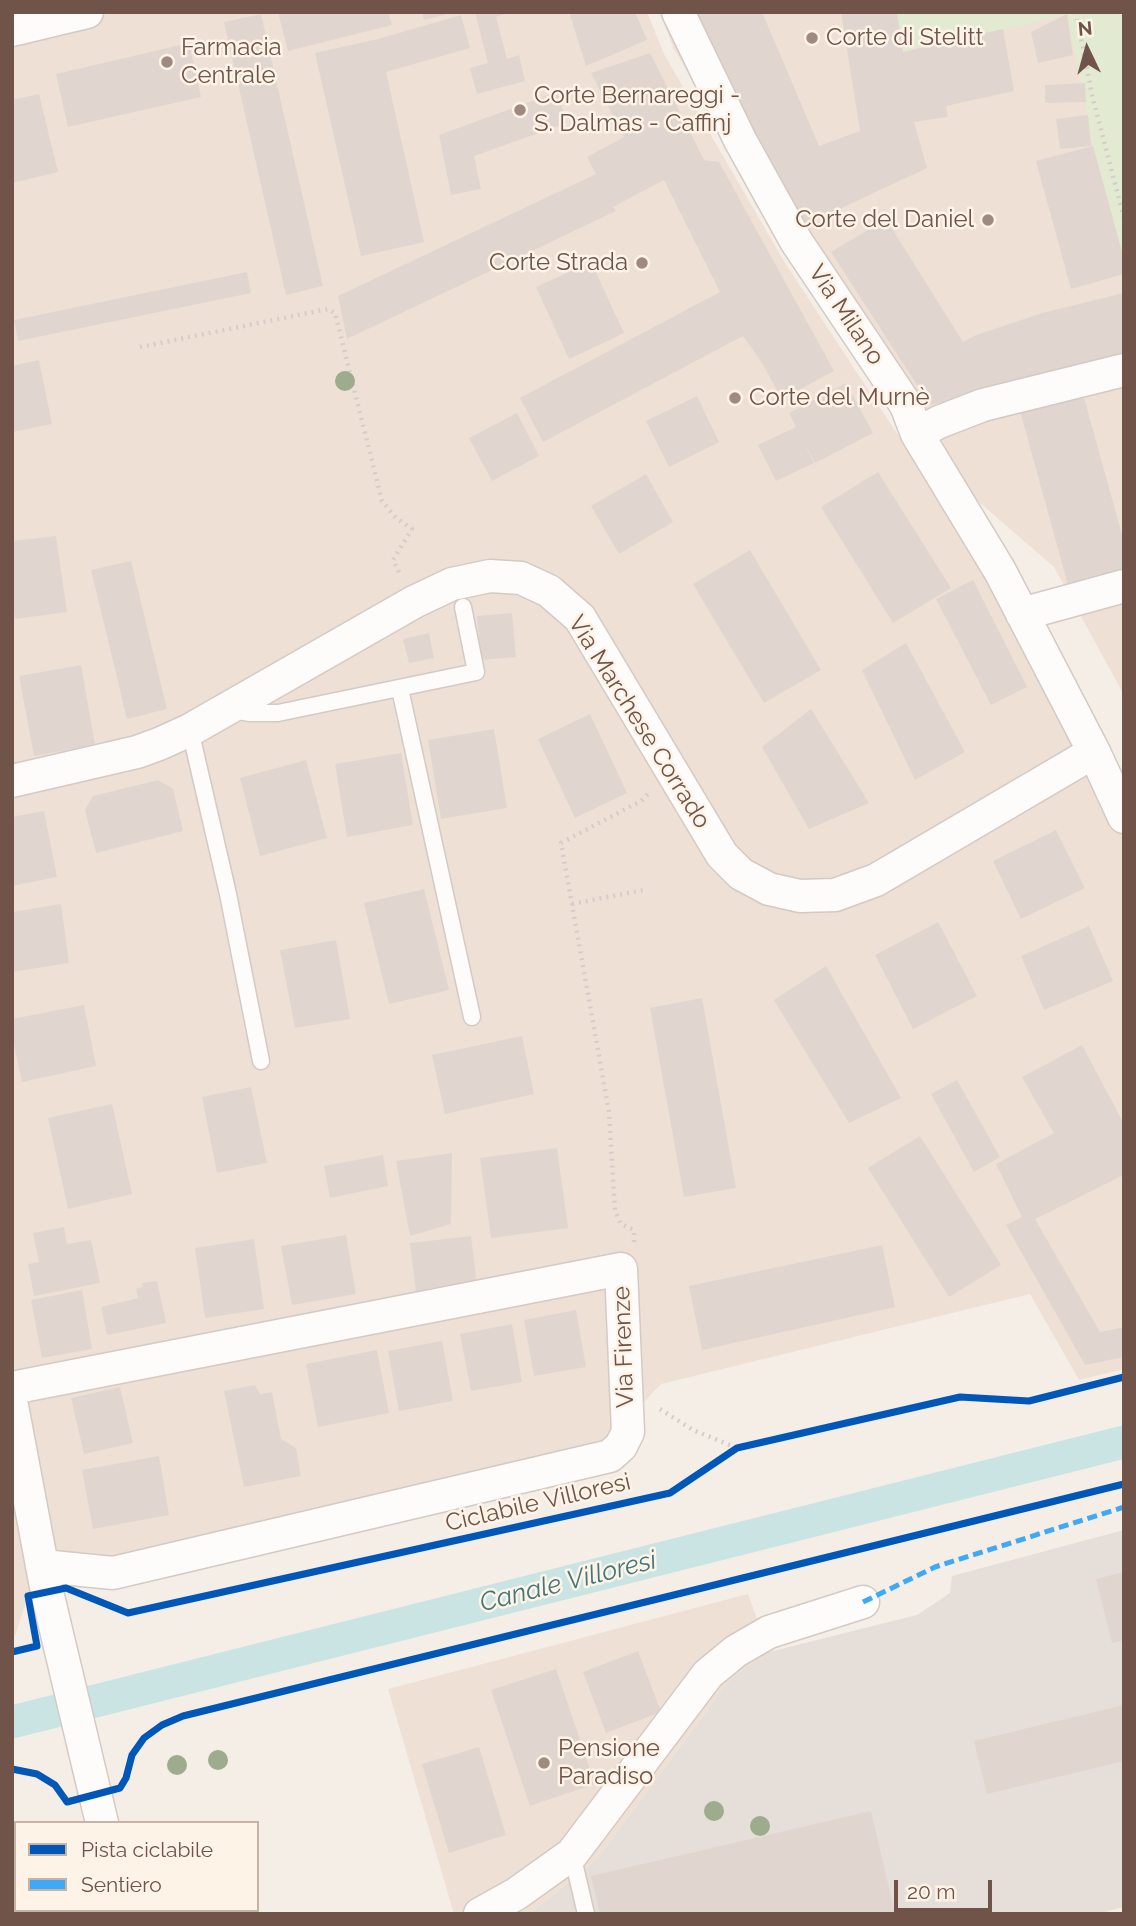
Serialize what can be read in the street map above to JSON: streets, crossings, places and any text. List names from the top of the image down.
{
  "streets": {
    "street": ["Via Milano", "Via Marchese Corrado", "Via Firenze"],
    "cycle path": ["Ciclabile Villoresi"]
  },
  "crossings": [
    ["Via Milano", "Via Marchese Corrado"]
  ],
  "water": ["Canale Villoresi"],
  "places": [
    "Corte di Stelitt",
    "Farmacia Centrale",
    "Corte Bernareggi - S. Dalmas - Caffinj",
    "Corte del Daniel",
    "Corte Strada",
    "Corte del Murnè",
    "Pensione Paradiso"
  ],
  "legend": ["Pista ciclabile", "Sentiero"],
  "scale_bar": "20 m",
  "north": "top"
}
